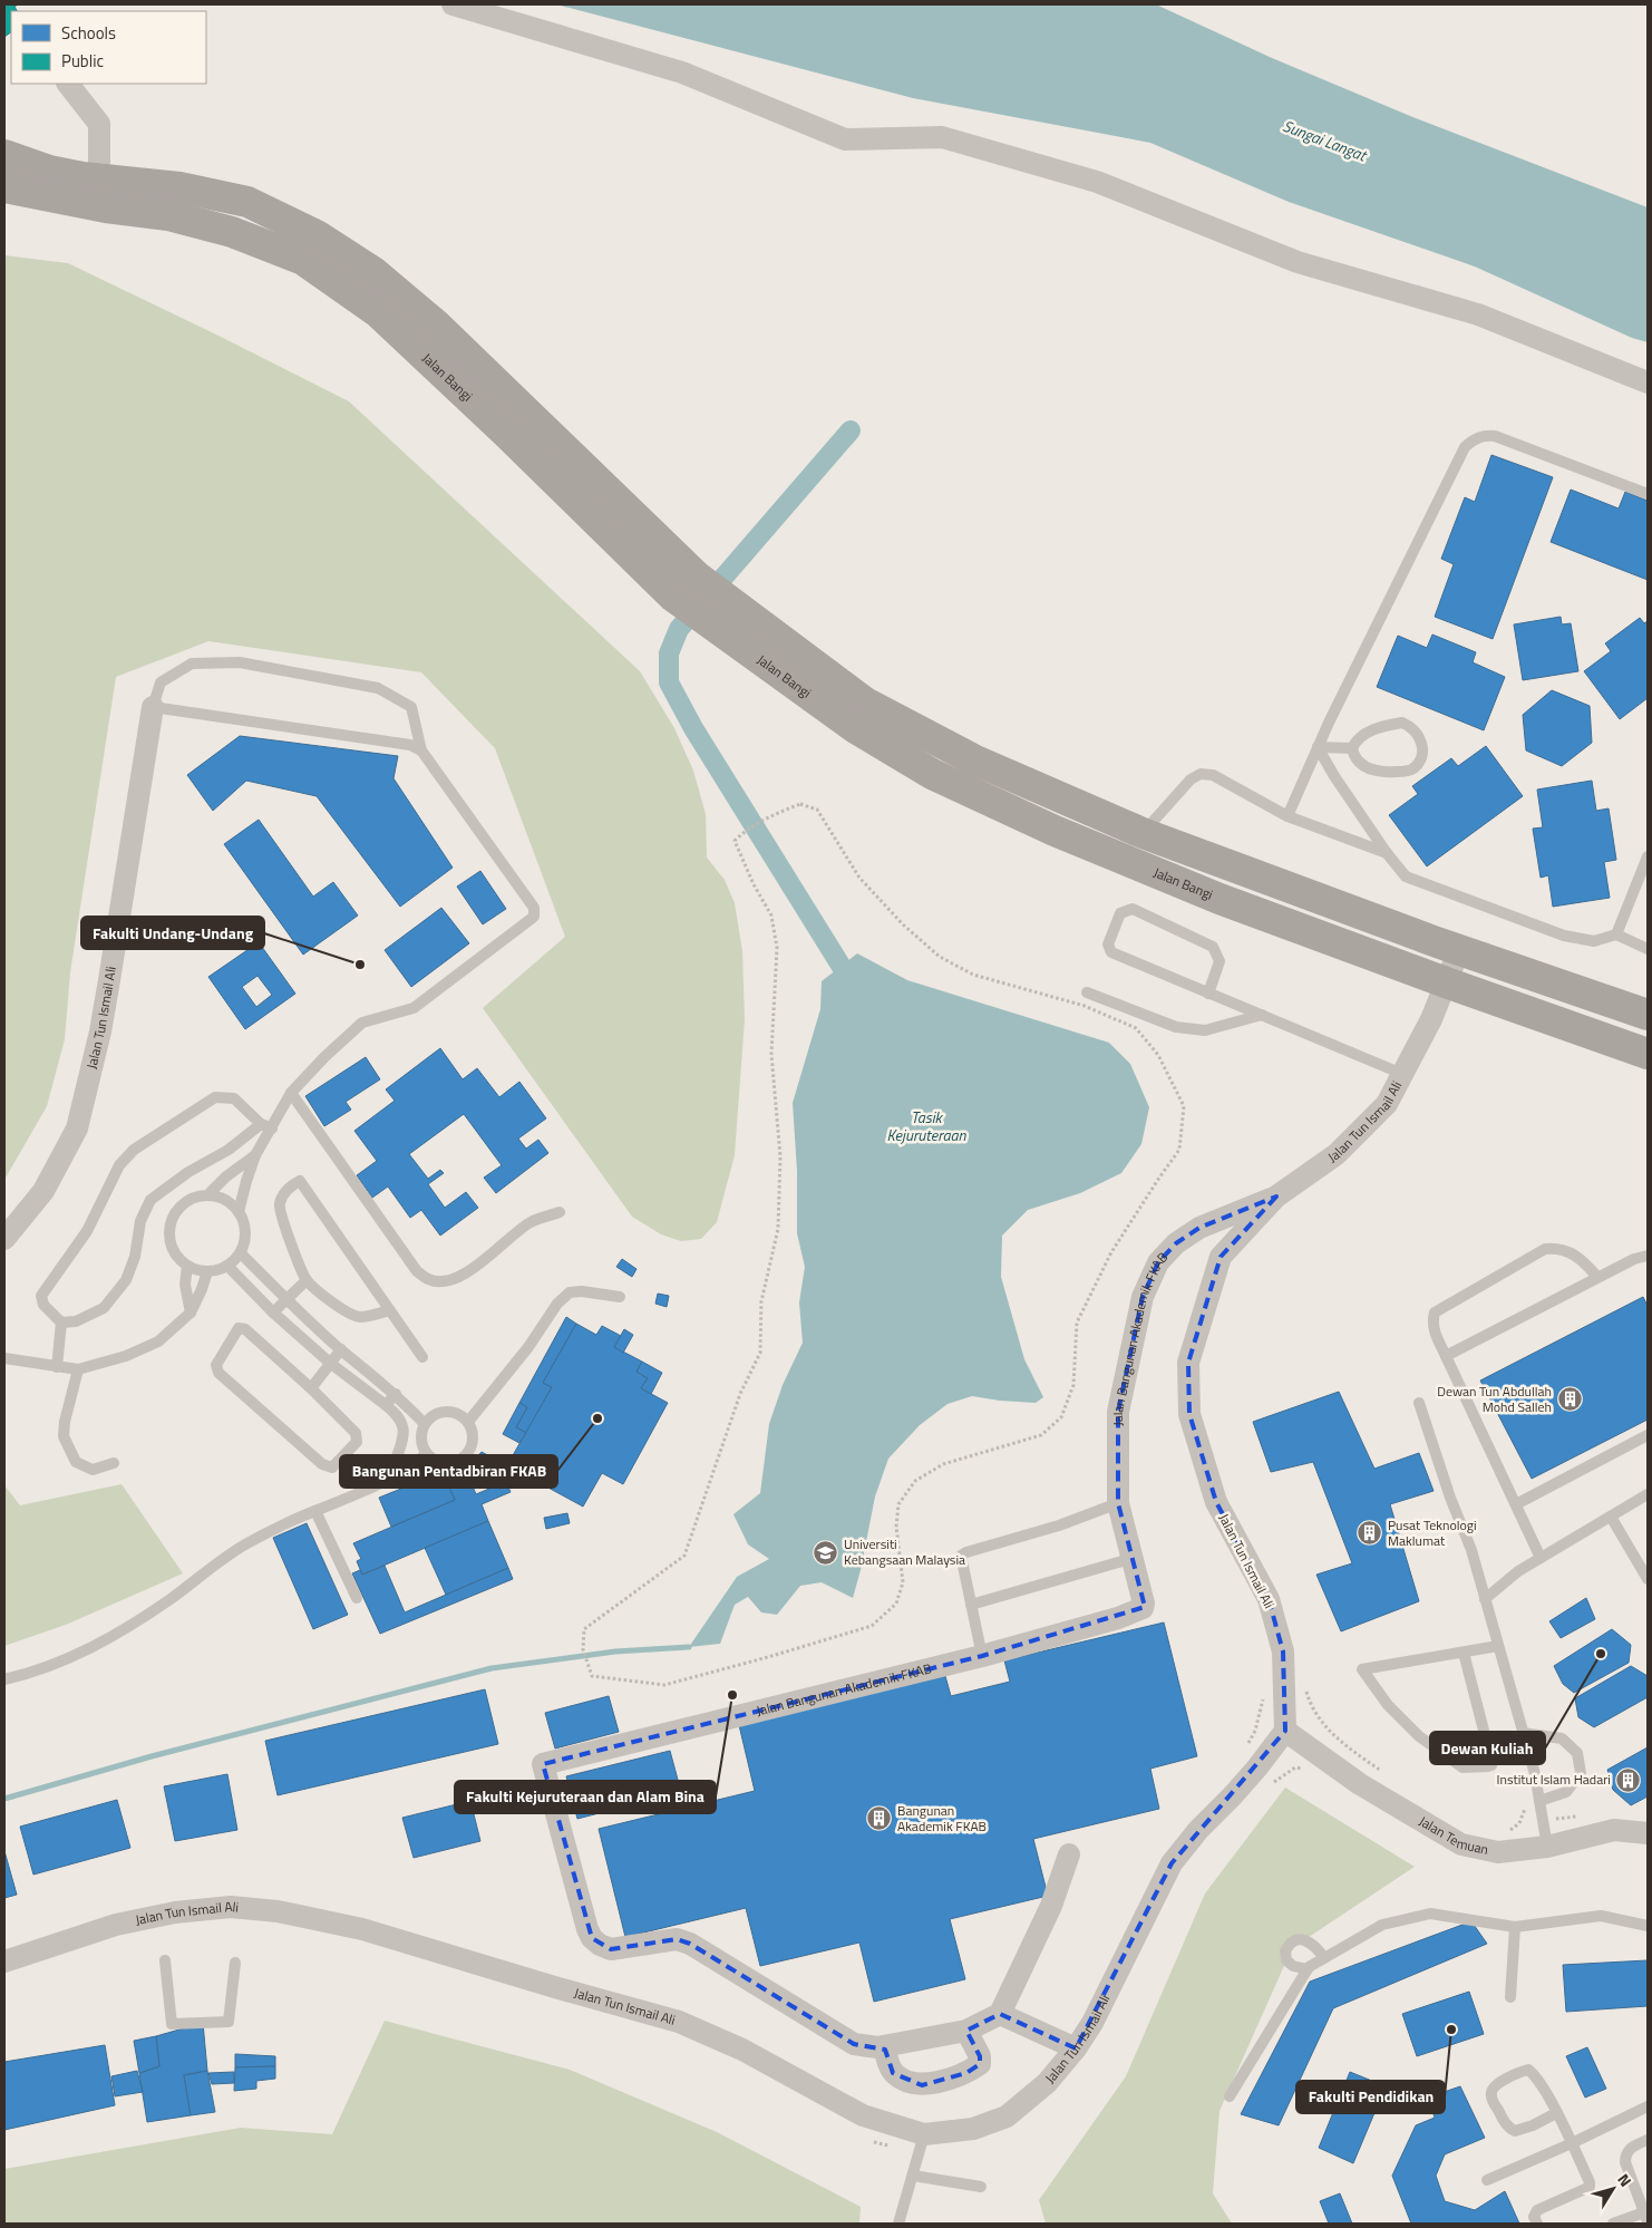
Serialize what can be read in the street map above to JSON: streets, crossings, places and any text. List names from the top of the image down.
{
  "streets": {
    "main road": ["Jalan Bangi"],
    "street": ["Jalan Tun Ismail Ali", "Jalan Bangunan Akademik FKAB", "Jalan Temuan"]
  },
  "crossings": [
    ["Jalan Bangi", "Jalan Tun Ismail Ali"],
    ["Jalan Tun Ismail Ali", "Jalan Bangunan Akademik FKAB"],
    ["Jalan Tun Ismail Ali", "Jalan Temuan"]
  ],
  "water": ["Sungai Langat", "Tasik Kejuruteraan"],
  "places": {
    "other": [
      "Fakulti Undang-Undang",
      "Bangunan Pentadbiran FKAB",
      "Dewan Kuliah",
      "Fakulti Kejuruteraan dan Alam Bina",
      "Fakulti Pendidikan"
    ],
    "building": [
      "Dewan Tun Abdullah Mohd Salleh",
      "Pusat Teknologi Maklumat",
      "Institut Islam Hadari",
      "Bangunan Akademik FKAB"
    ],
    "school or university": ["Universiti Kebangsaan Malaysia"]
  },
  "legend": ["Schools", "Public"],
  "north": "top right"
}
